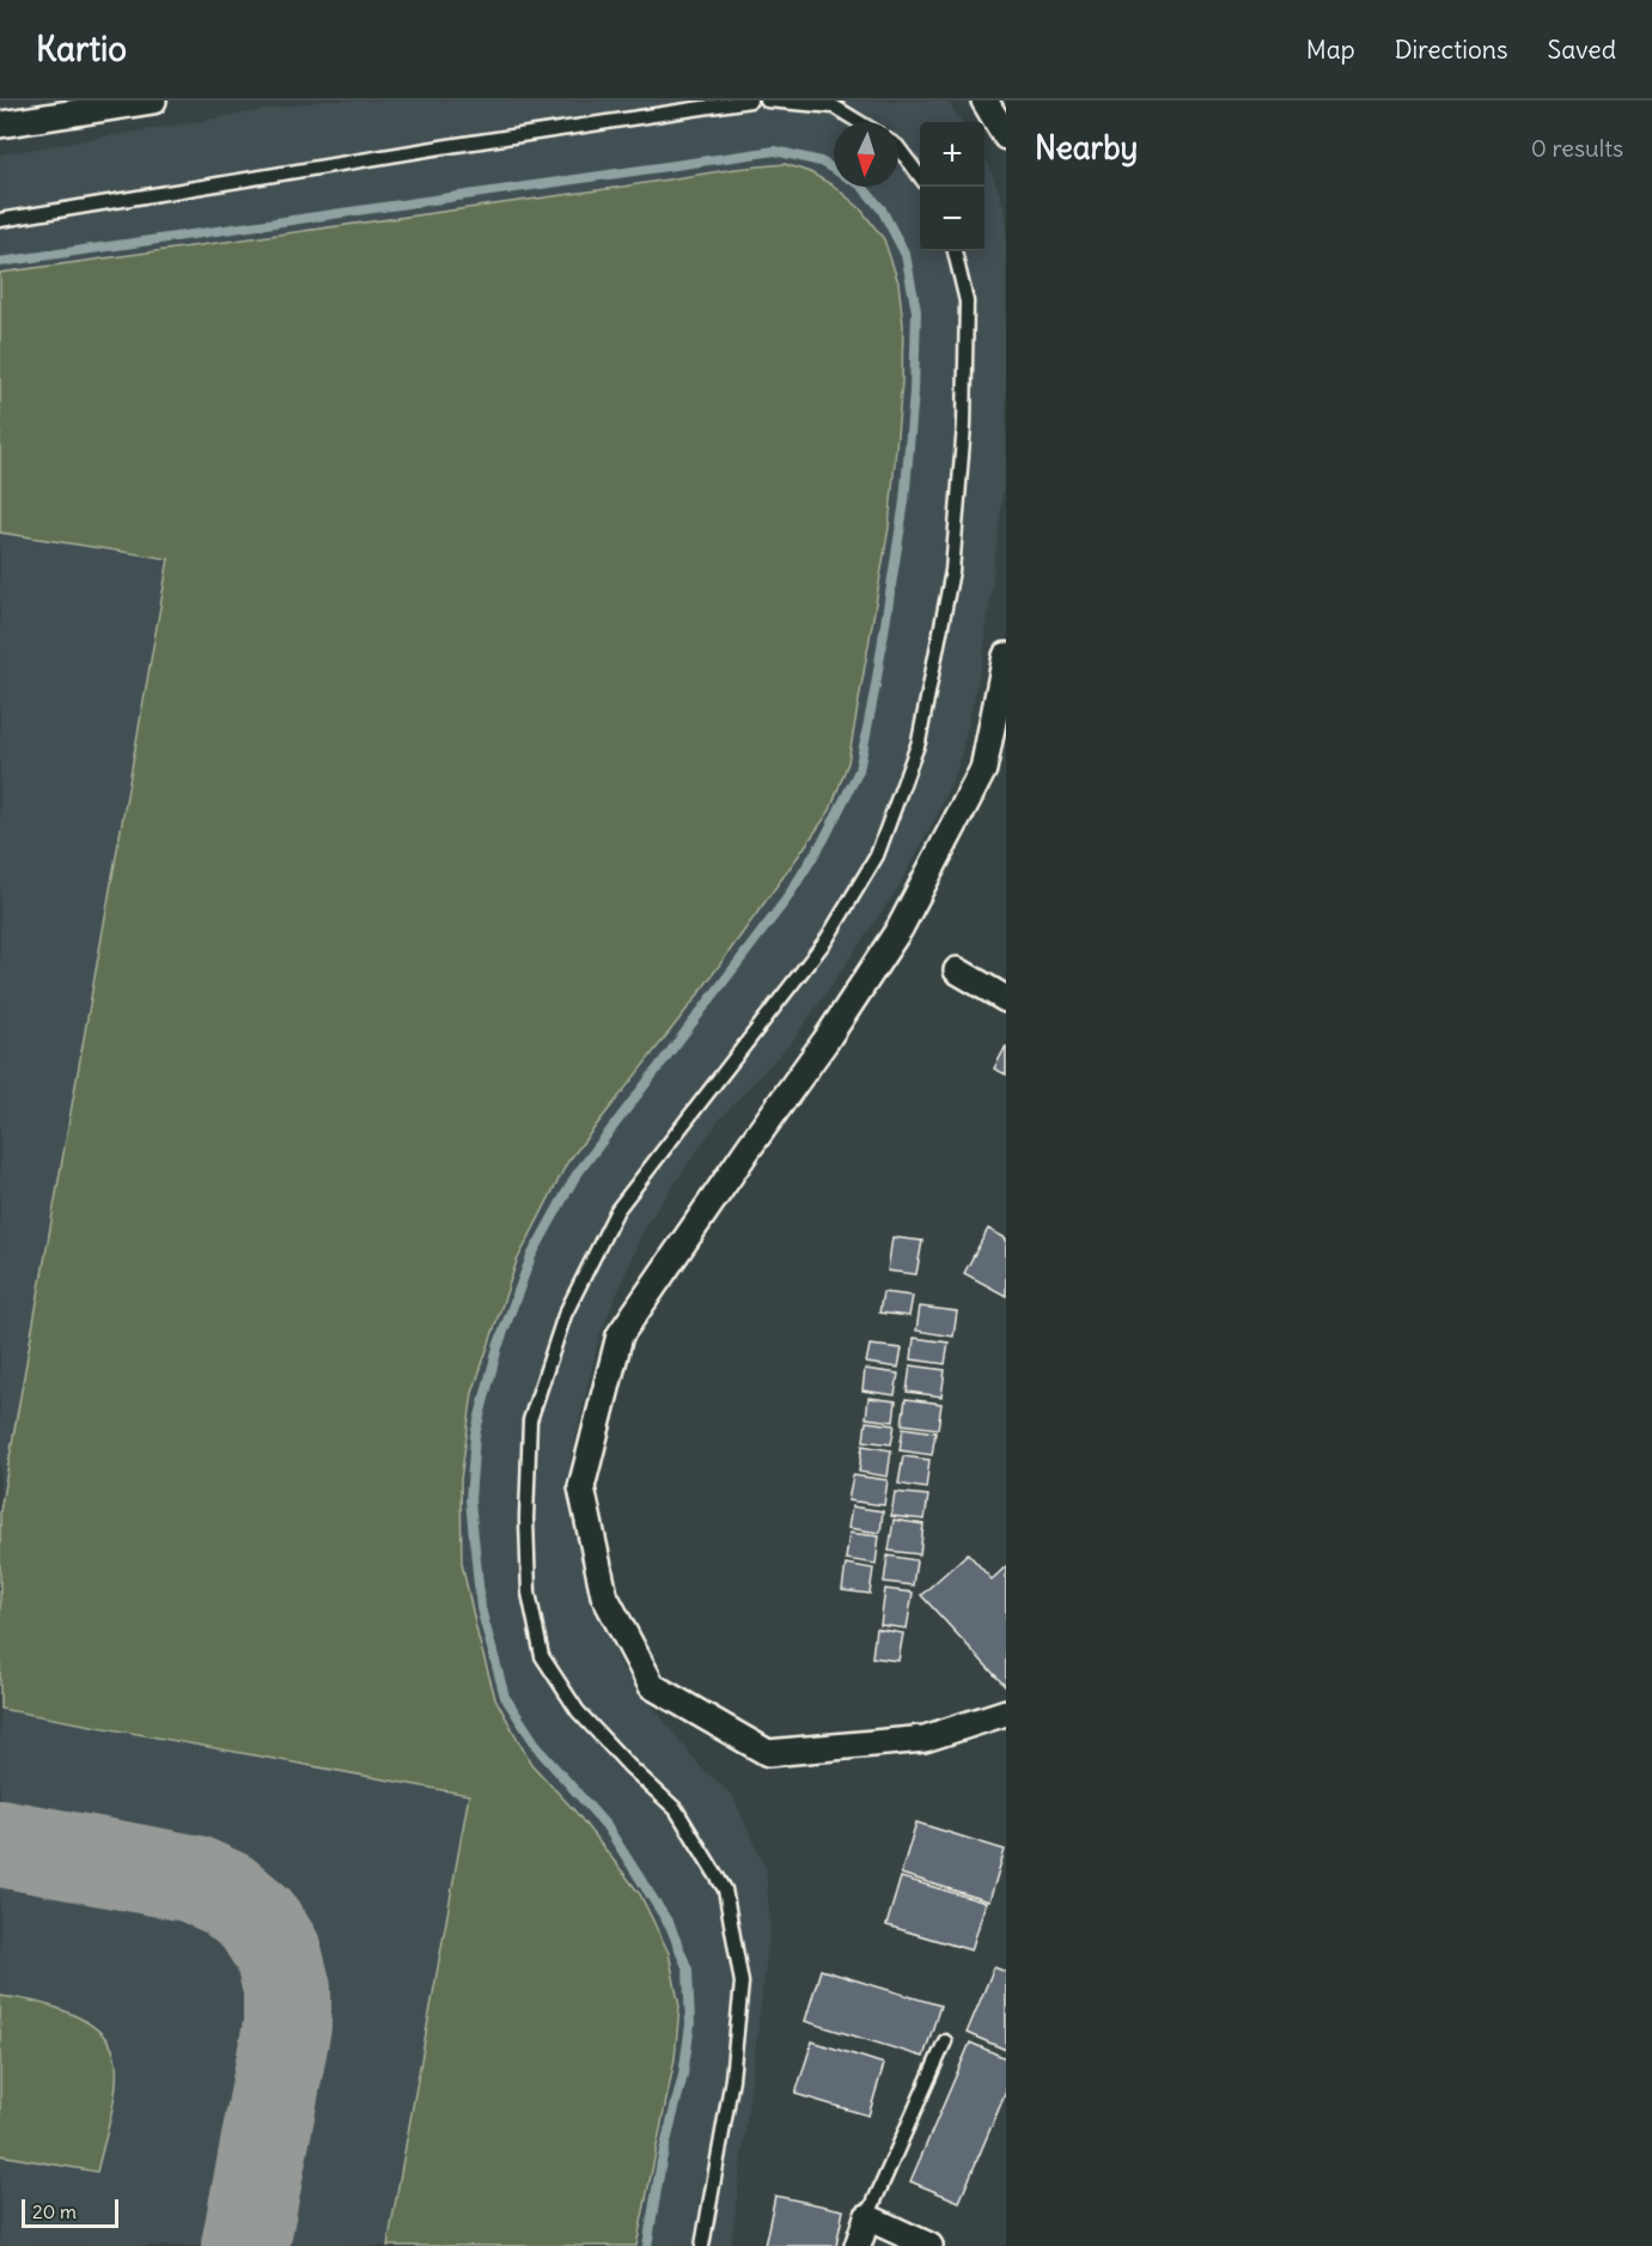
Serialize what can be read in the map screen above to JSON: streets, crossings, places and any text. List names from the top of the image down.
{
  "scale_bar": "20 m",
  "north": "bottom",
  "page": {
    "header": "Kartio",
    "nav": ["Map", "Directions", "Saved"],
    "heading": ["Nearby", "0 results"],
    "map_buttons": ["+", "−"],
    "scale": "20 m"
  }
}
